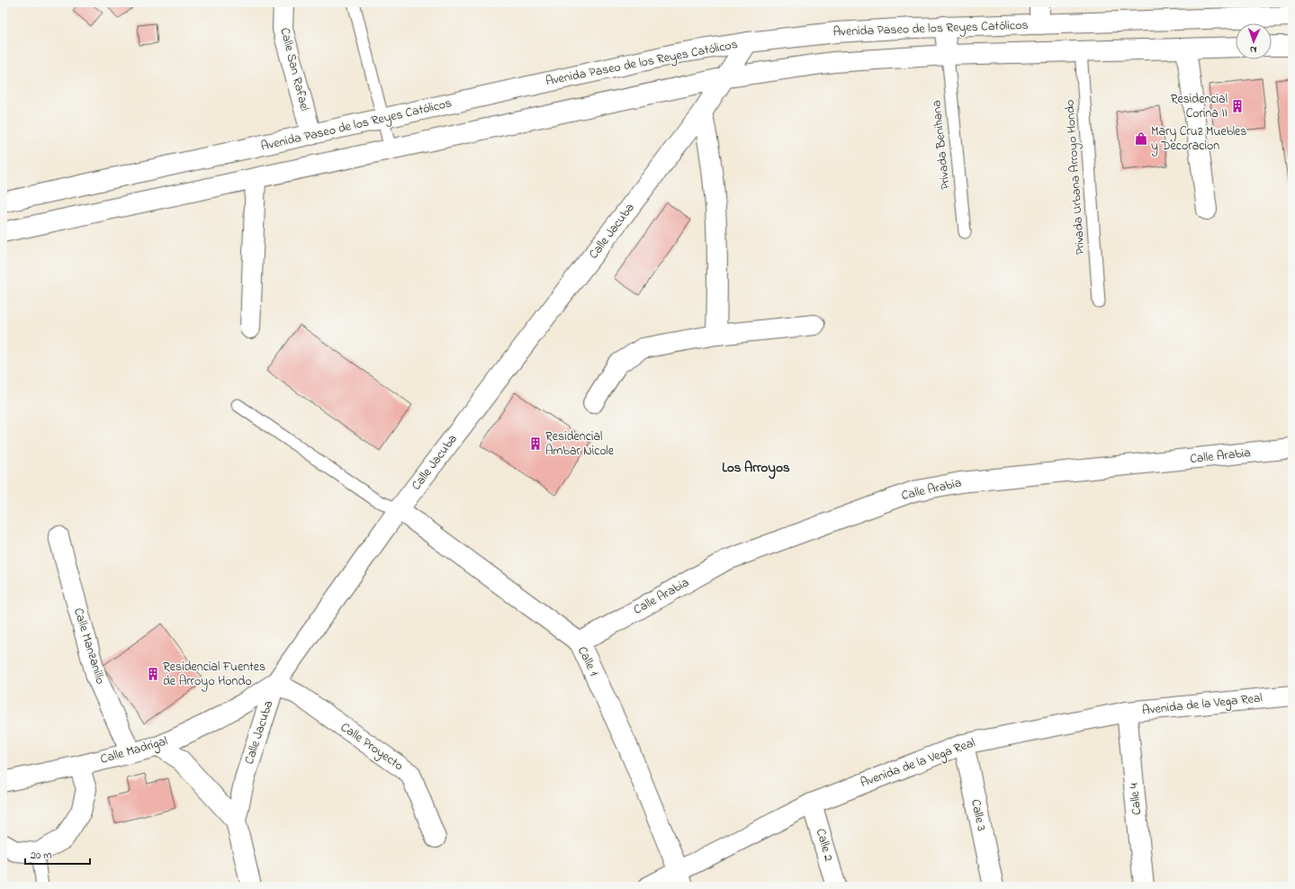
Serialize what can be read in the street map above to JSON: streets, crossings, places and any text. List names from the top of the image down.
{
  "streets": {
    "street": [
      "Avenida Paseo de los Reyes Católicos",
      "Calle San Rafael",
      "Calle Jacuba",
      "Calle Arabia",
      "Calle Manzanillo",
      "Calle 1",
      "Avenida de la Vega Real",
      "Calle Proyecto",
      "Calle Madrigal",
      "Calle 4",
      "Calle 3",
      "Calle 2"
    ],
    "lane": ["Privada Benihana", "Privada Urbana Arroyo Hondo"]
  },
  "crossings": [
    ["Avenida Paseo de los Reyes Católicos", "Calle San Rafael"],
    ["Avenida Paseo de los Reyes Católicos", "Calle Jacuba"],
    ["Calle Jacuba", "Calle 1"],
    ["Calle Jacuba", "Calle Proyecto"],
    ["Calle Jacuba", "Calle Madrigal"],
    ["Calle Arabia", "Calle 1"],
    ["Calle Manzanillo", "Calle Madrigal"],
    ["Calle 1", "Avenida de la Vega Real"],
    ["Avenida de la Vega Real", "Calle 4"],
    ["Avenida de la Vega Real", "Calle 3"],
    ["Avenida de la Vega Real", "Calle 2"],
    ["Calle Proyecto", "Calle Madrigal"]
  ],
  "districts": ["Los Arroyos"],
  "places": {
    "building": ["Residencial Corina II", "Residencial Ambar Nicole", "Residencial Fuentes de Arroyo Hondo"],
    "shop": ["Mary Cruz Muebles y Decoracion"]
  },
  "scale_bar": "20 m",
  "north": "bottom"
}
